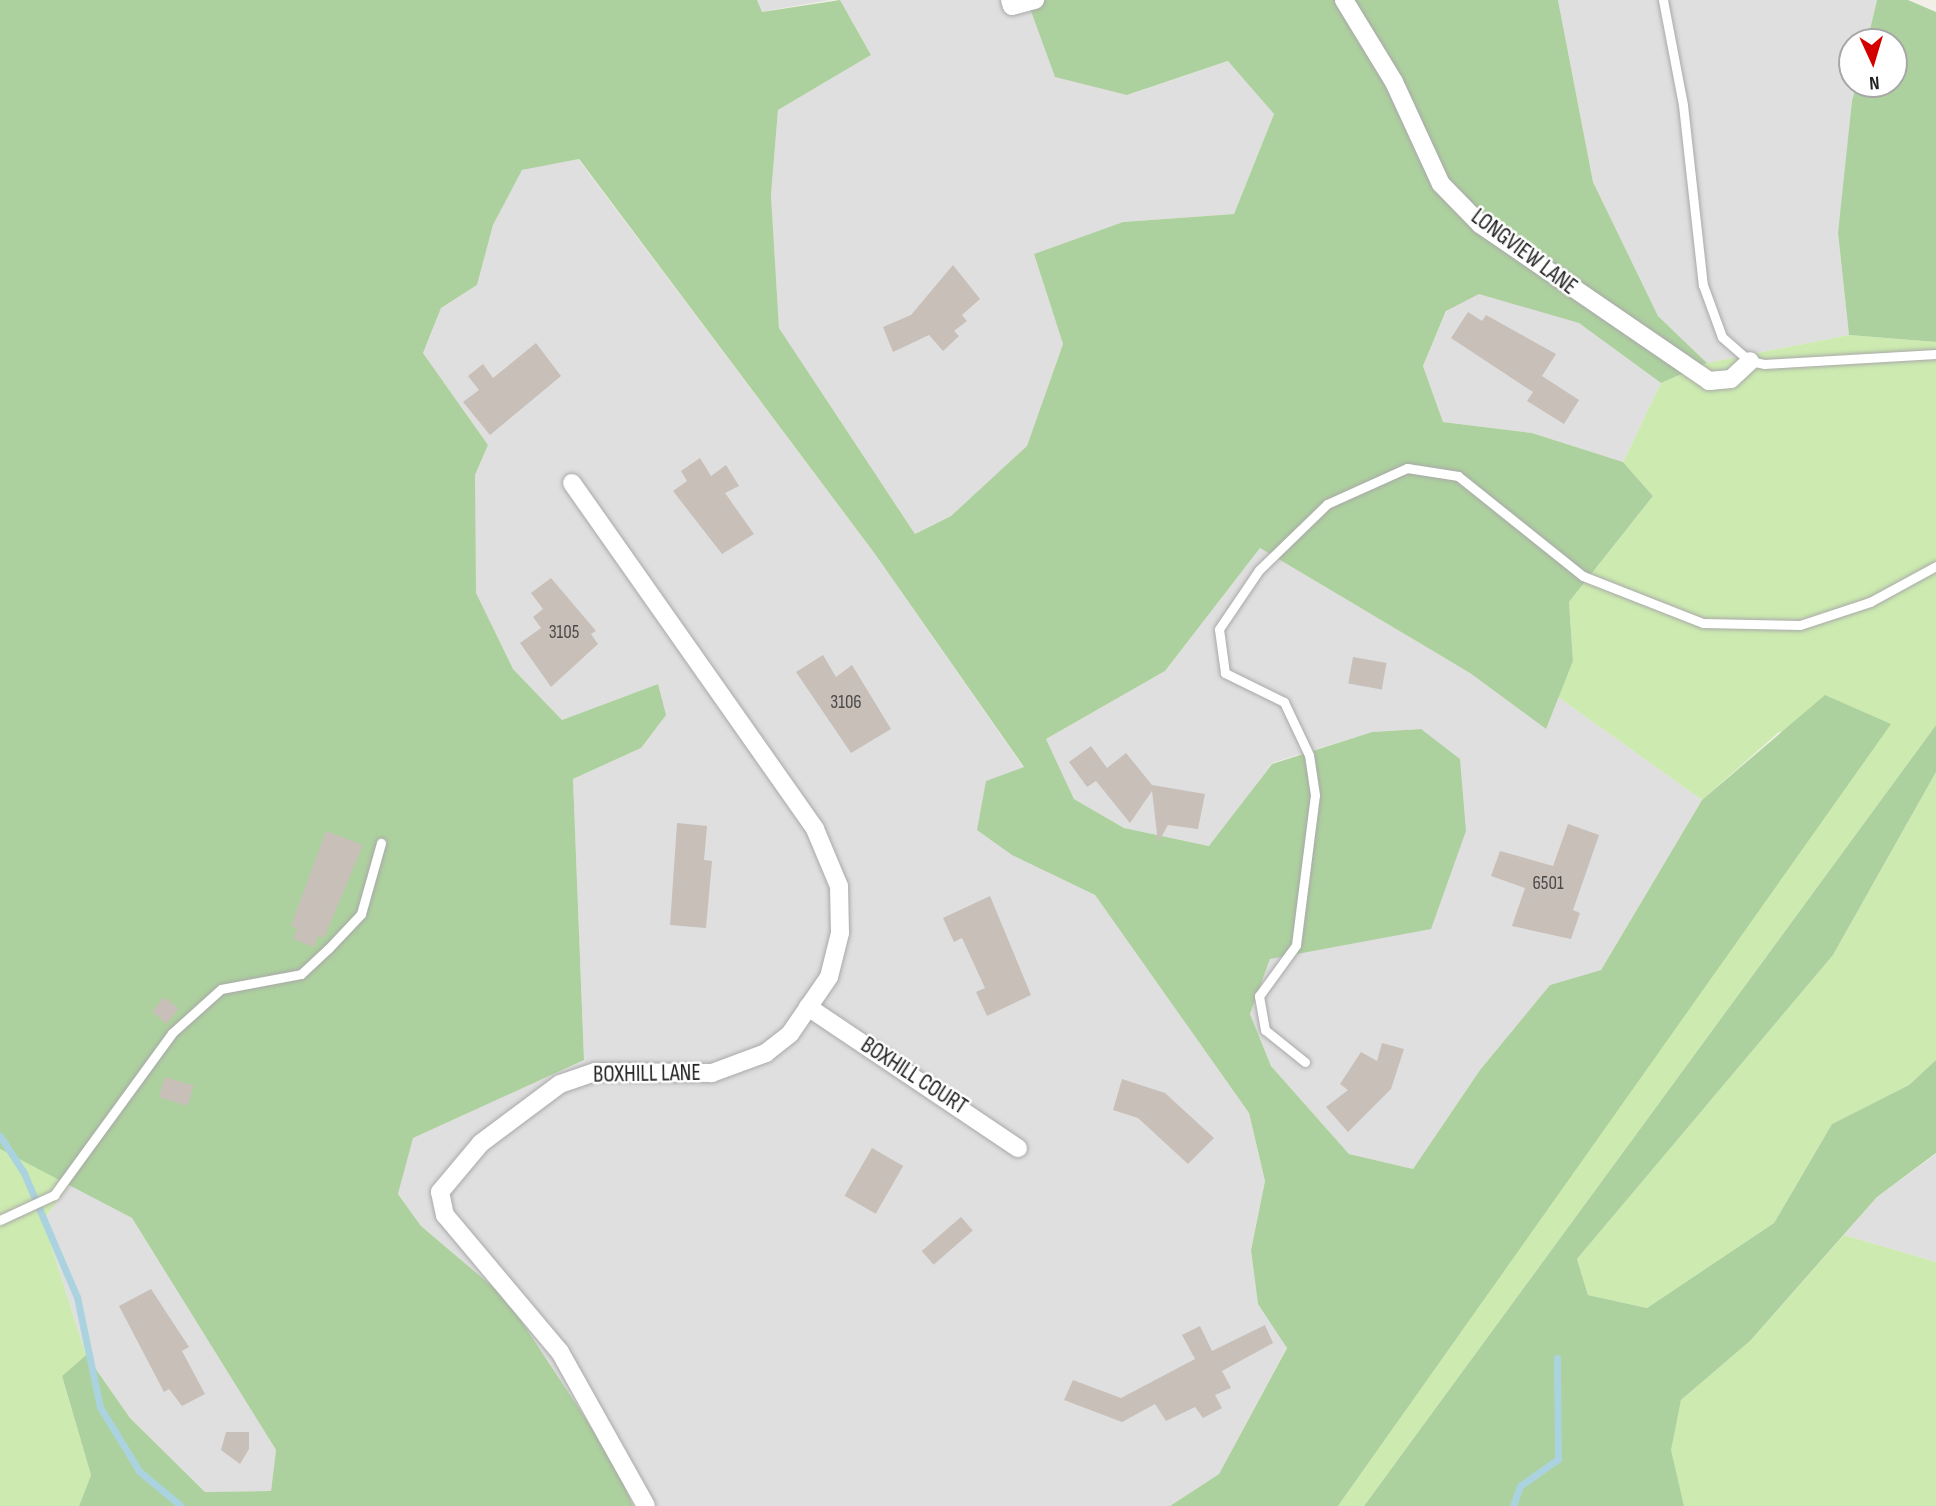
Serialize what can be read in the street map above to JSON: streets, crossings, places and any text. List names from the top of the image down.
{
  "streets": {
    "street": ["LONGVIEW LANE", "BOXHILL LANE", "BOXHILL COURT"]
  },
  "crossings": [
    ["BOXHILL LANE", "BOXHILL COURT"]
  ],
  "house_numbers": ["3105", "3106", "6501"],
  "north": "bottom"
}
